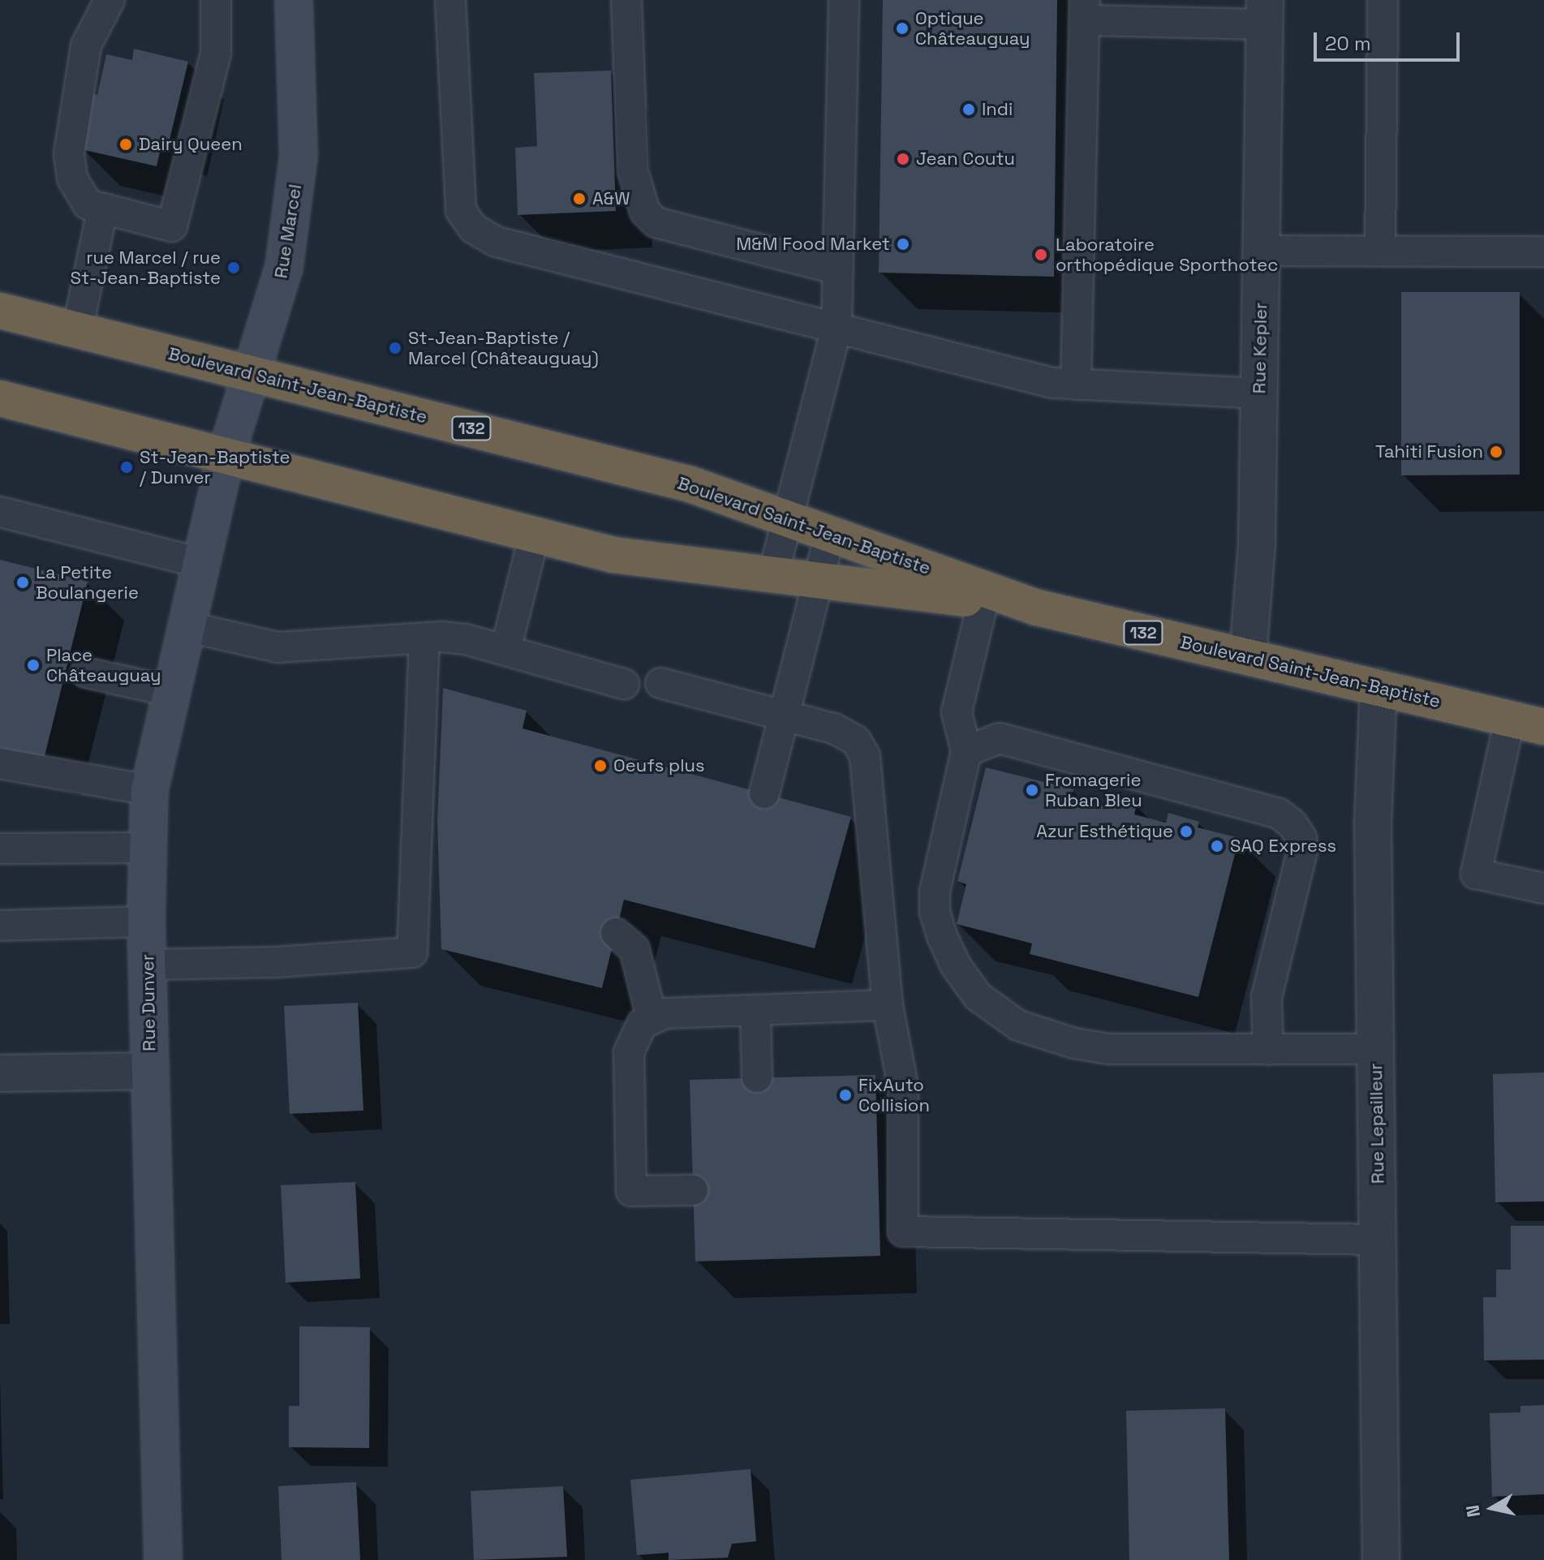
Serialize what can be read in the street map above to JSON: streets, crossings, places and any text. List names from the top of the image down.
{
  "streets": {
    "highway": ["Boulevard Saint-Jean-Baptiste", "132"],
    "street": [
      "Rue Marcel",
      "Rue Kepler",
      "Rue Dunver",
      "Rue Lepailleur"
    ]
  },
  "crossings": [
    ["Rue Marcel", "Boulevard Saint-Jean-Baptiste"],
    ["Rue Marcel", "Rue Dunver"],
    ["Rue Kepler", "Boulevard Saint-Jean-Baptiste"],
    ["Boulevard Saint-Jean-Baptiste", "Rue Dunver"],
    ["Boulevard Saint-Jean-Baptiste", "Rue Lepailleur"]
  ],
  "places": [
    "Optique Châteauguay",
    "Indi",
    "Dairy Queen",
    "Jean Coutu",
    "A&W",
    "M&M Food Market",
    "Laboratoire orthopédique Sporthotec",
    "rue Marcel / rue St-Jean-Baptiste",
    "St-Jean-Baptiste / Marcel (Châteauguay)",
    "Tahiti Fusion",
    "St-Jean-Baptiste / Dunver",
    "La Petite Boulangerie",
    "Place Châteauguay",
    "Oeufs plus",
    "Fromagerie Ruban Bleu",
    "Azur Esthétique",
    "SAQ Express",
    "FixAuto Collision"
  ],
  "scale_bar": "20 m",
  "north": "left"
}
